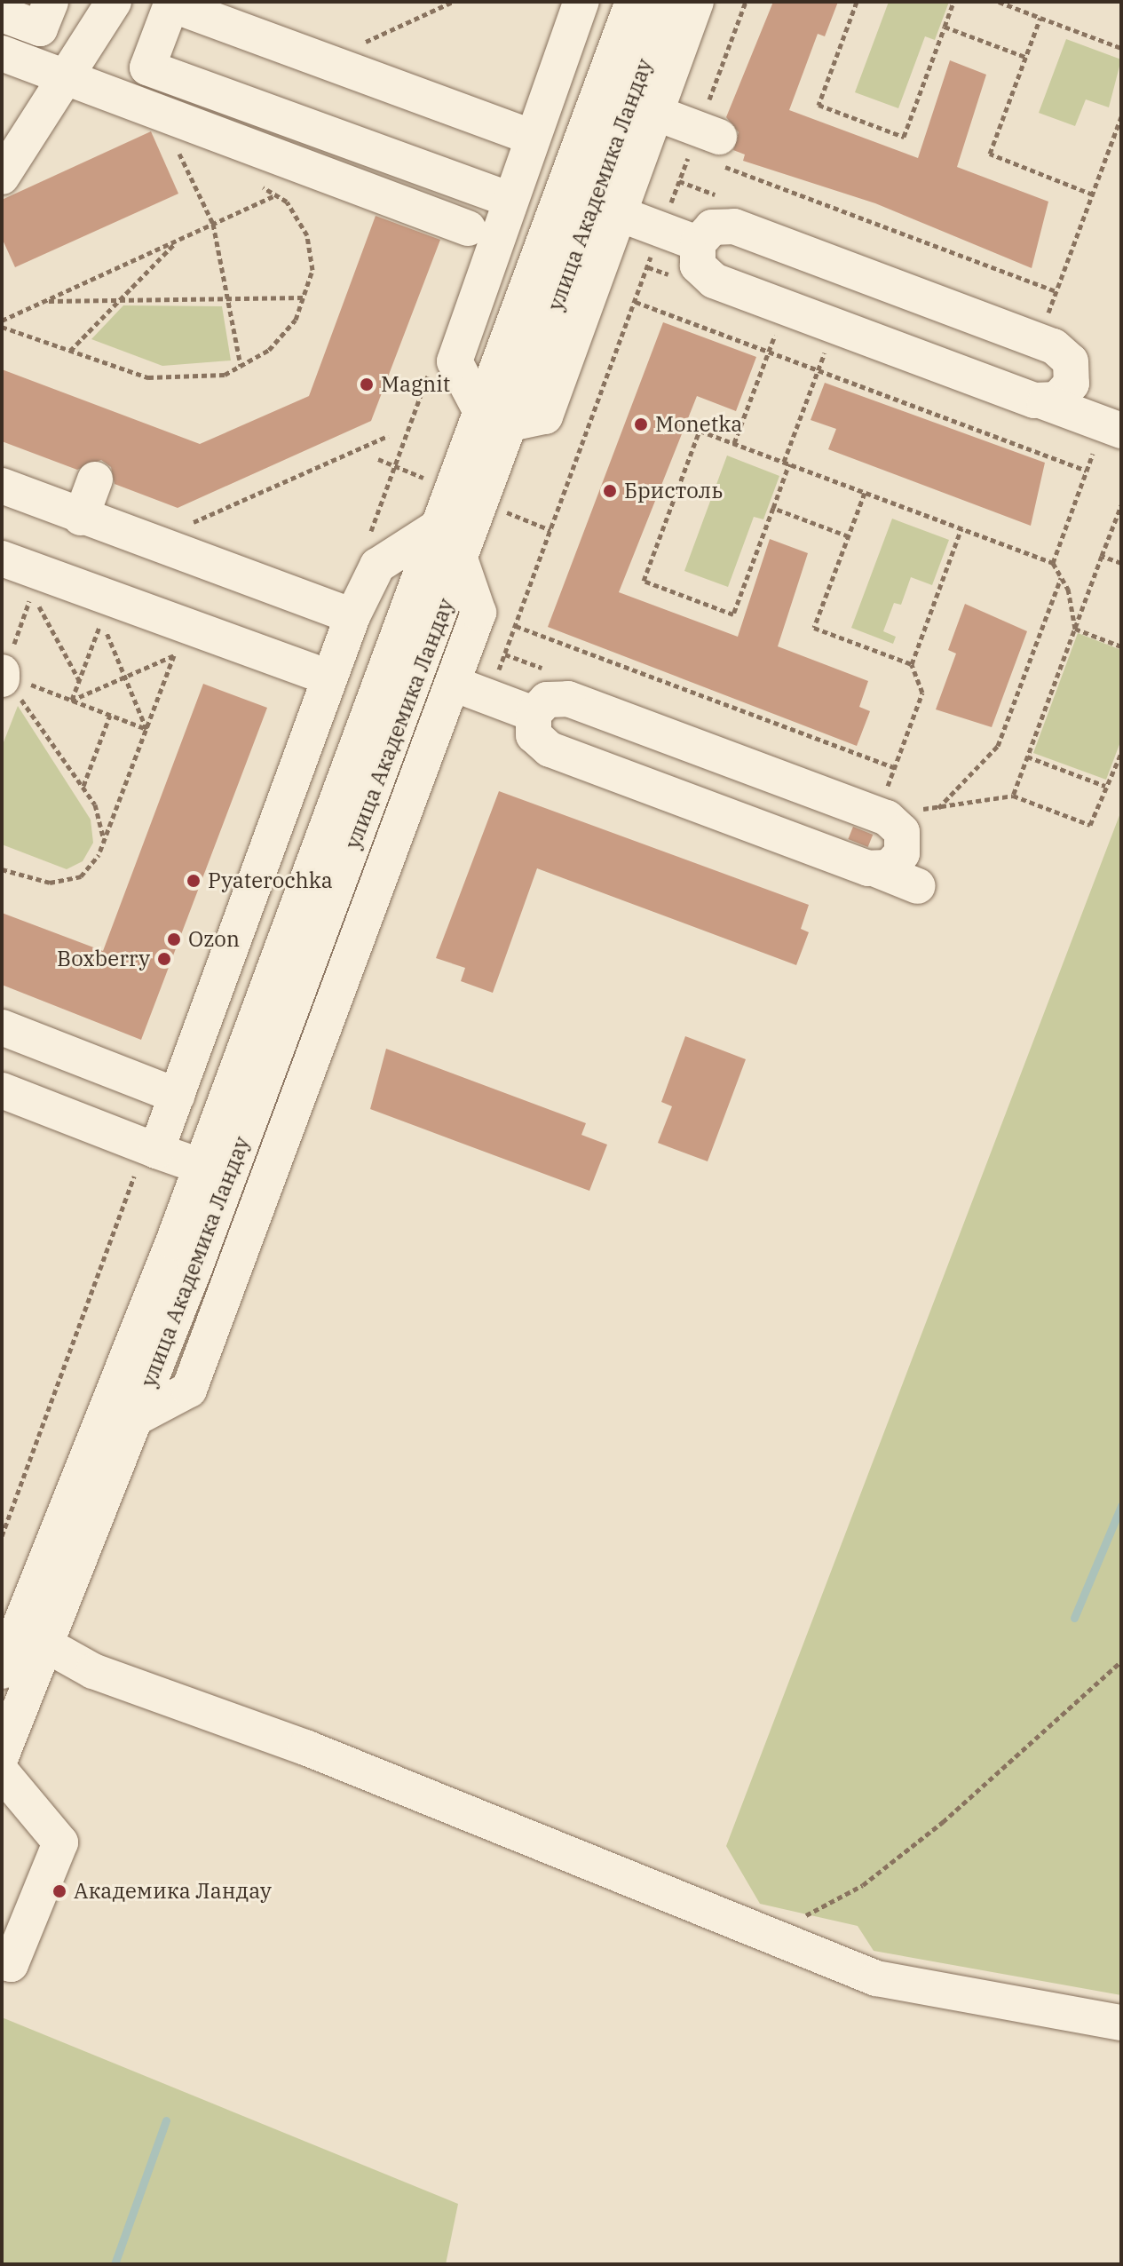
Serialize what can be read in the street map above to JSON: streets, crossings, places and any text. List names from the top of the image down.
{
  "streets": {
    "street": ["улица Академика Ландау"]
  },
  "places": [
    "Magnit",
    "Monetka",
    "Бристоль",
    "Pyaterochka",
    "Ozon",
    "Boxberry",
    "Академика Ландау"
  ]
}
